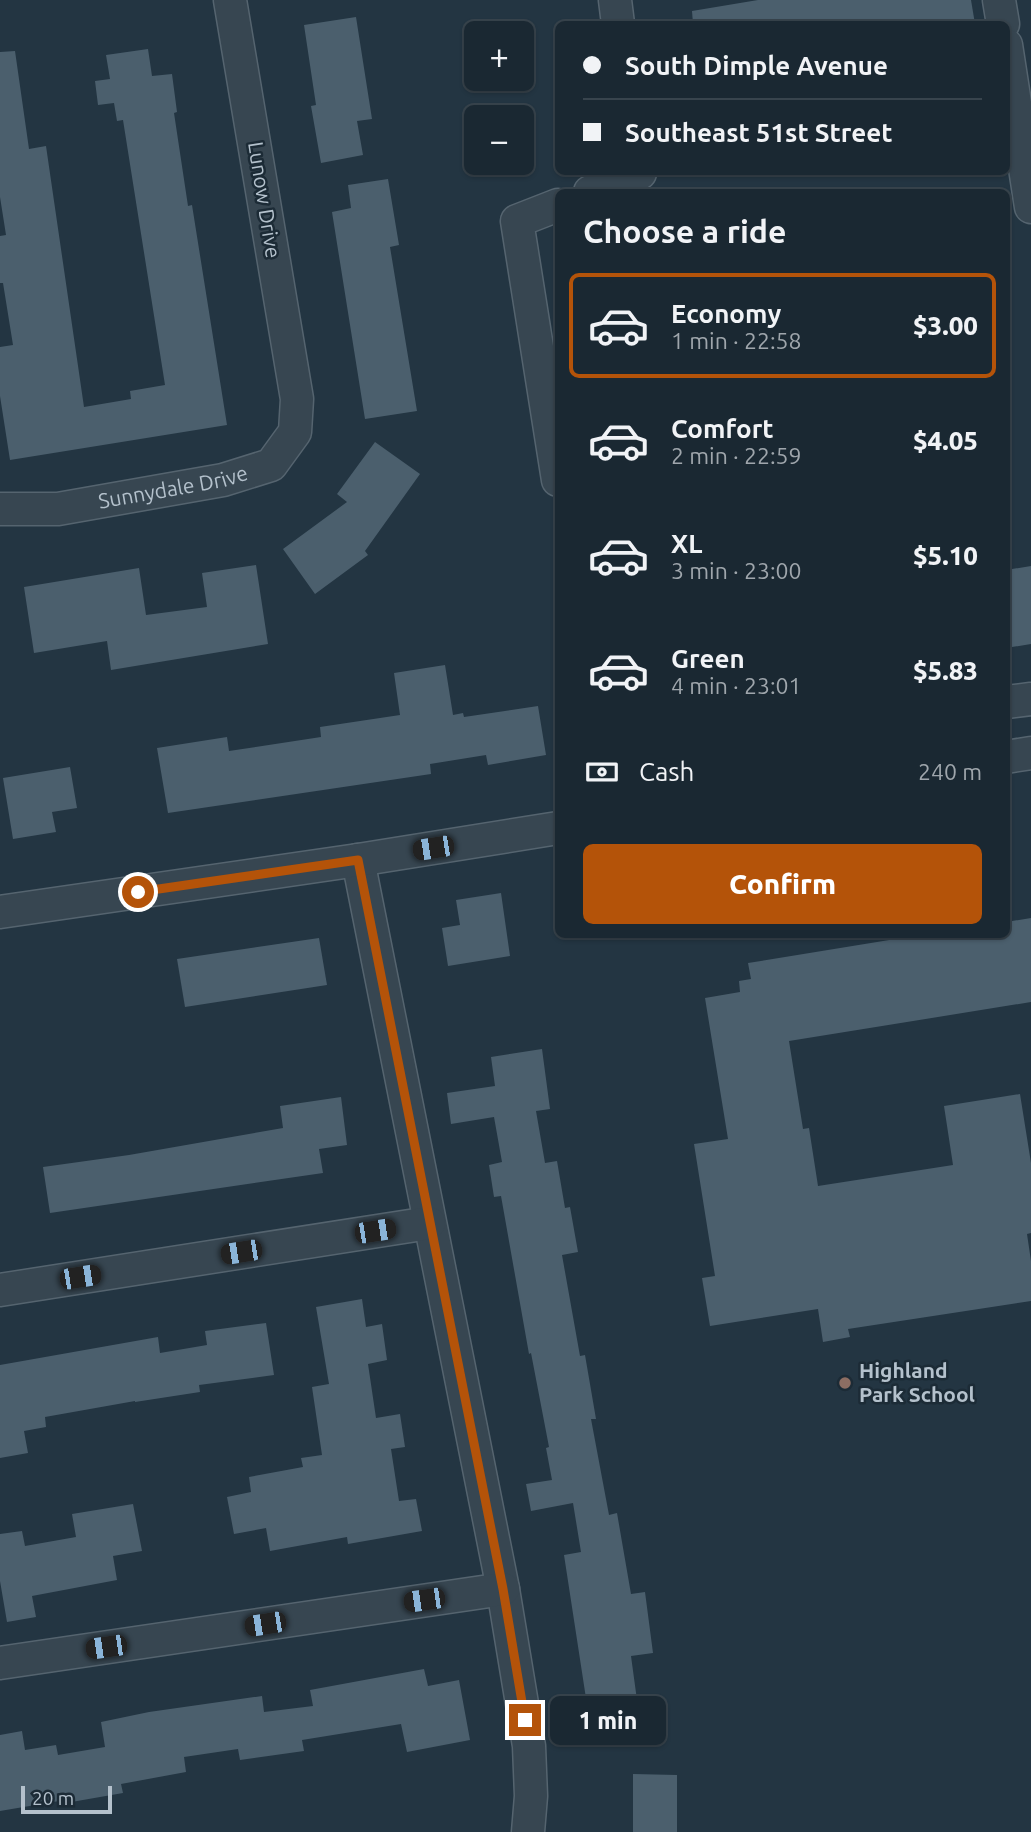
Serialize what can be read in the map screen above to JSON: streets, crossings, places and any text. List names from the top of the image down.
{
  "streets": {
    "street": ["Lunow Drive", "Sunnydale Drive"]
  },
  "crossings": [
    ["Lunow Drive", "Sunnydale Drive"]
  ],
  "places": ["Highland Park School"],
  "scale_bar": "20 m",
  "page": {
    "map_buttons": ["+", "−"],
    "banner": ["South Dimple Avenue", "Southeast 51st Street"],
    "heading": "Choose a ride",
    "list": [
      {
        "name": "Economy",
        "note": "1 min · 22:58",
        "value": "$3.00"
      },
      {
        "name": "Comfort",
        "note": "2 min · 22:59",
        "value": "$4.05"
      },
      {
        "name": "XL",
        "note": "3 min · 23:00",
        "value": "$5.10"
      },
      {
        "name": "Green",
        "note": "4 min · 23:01",
        "value": "$5.83"
      }
    ],
    "pay": ["Cash", "240 m"],
    "buttons": "Confirm",
    "bubble": "1 min",
    "scale": "20 m"
  }
}
